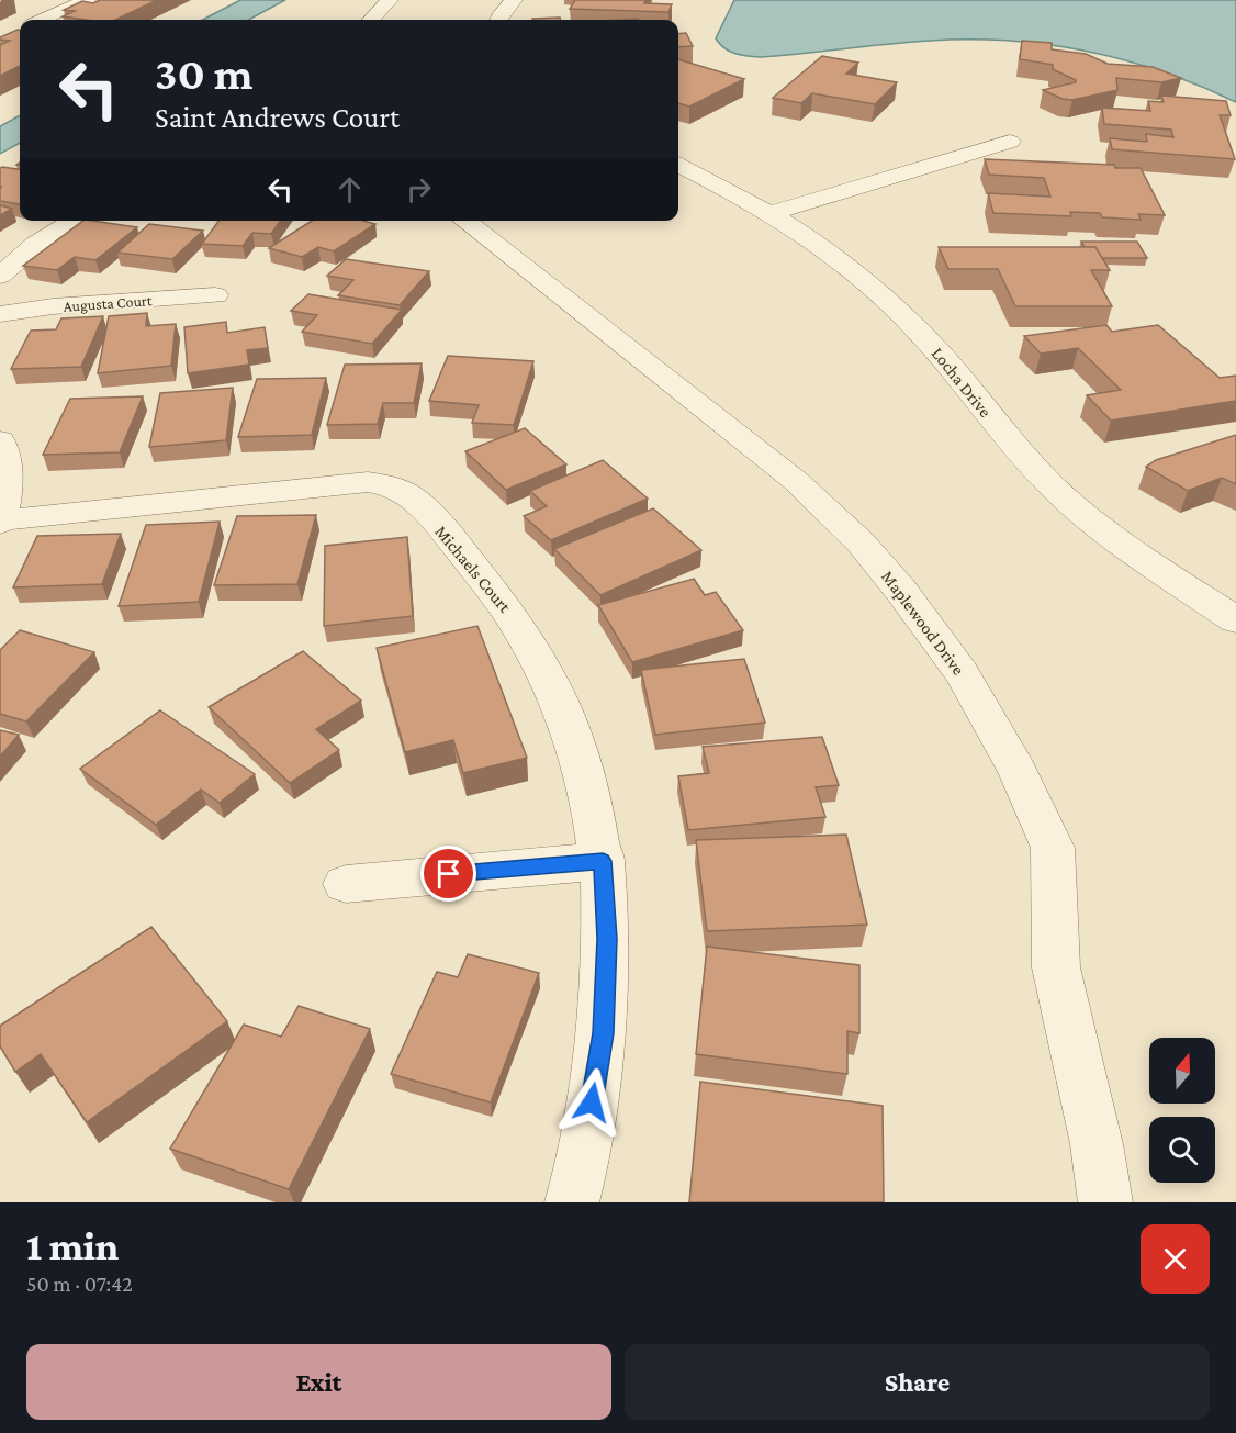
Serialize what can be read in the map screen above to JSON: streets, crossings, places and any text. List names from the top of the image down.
{
  "streets": {
    "street": [
      "Augusta Court",
      "Locha Drive",
      "Michaels Court",
      "Maplewood Drive"
    ]
  },
  "north": "top",
  "page": {
    "turn": ["30 m", "Saint Andrews Court"],
    "heading": ["1 min", "50 m · 07:42"],
    "buttons": ["Exit", "Share"]
  }
}
